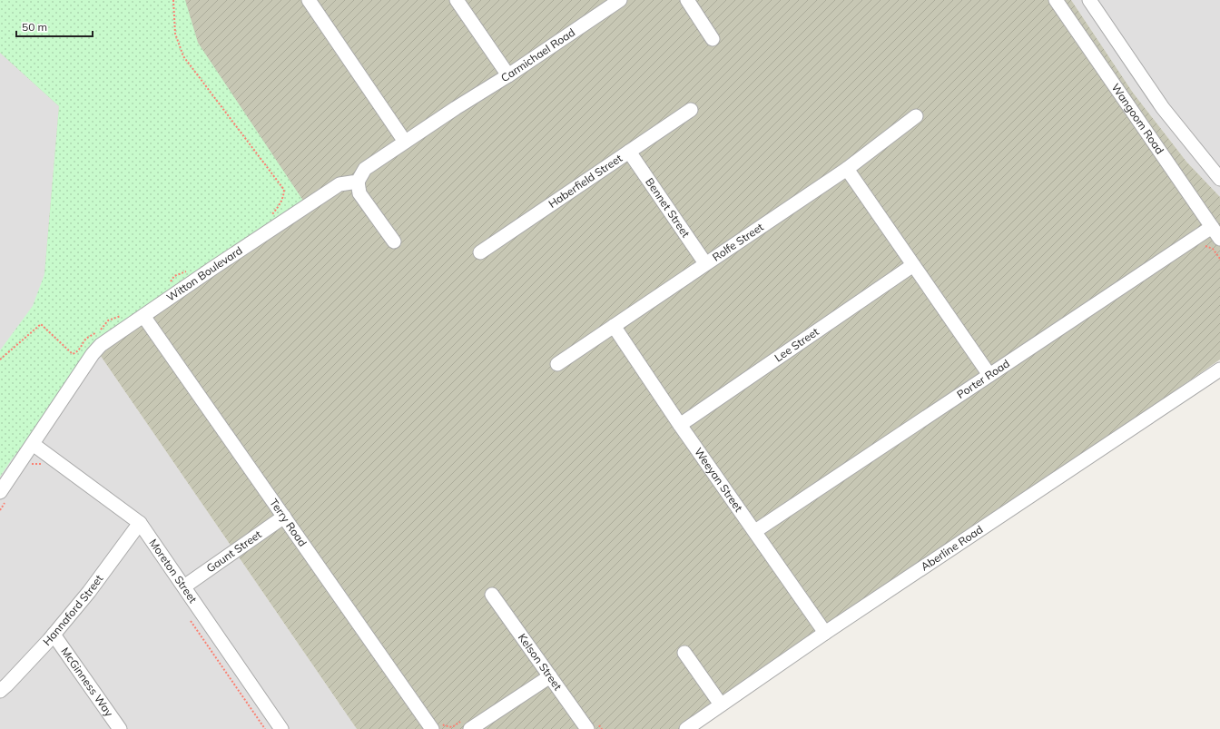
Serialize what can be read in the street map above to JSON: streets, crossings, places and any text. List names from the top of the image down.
{
  "streets": {
    "street": [
      "Carmichael Road",
      "Wangoom Road",
      "Haberfield Street",
      "Bennet Street",
      "Rolfe Street",
      "Witton Boulevard",
      "Lee Street",
      "Porter Road",
      "Weeyan Street",
      "Terry Road",
      "Aberline Road",
      "Gaunt Street",
      "Moreton Street",
      "Hannaford Street",
      "Kelson Street",
      "McGinness Way"
    ]
  },
  "crossings": [
    ["Wangoom Road", "Porter Road"],
    ["Haberfield Street", "Bennet Street"],
    ["Bennet Street", "Rolfe Street"],
    ["Rolfe Street", "Weeyan Street"],
    ["Witton Boulevard", "Terry Road"],
    ["Witton Boulevard", "Moreton Street"],
    ["Lee Street", "Weeyan Street"],
    ["Porter Road", "Weeyan Street"],
    ["Weeyan Street", "Aberline Road"],
    ["Terry Road", "Gaunt Street"],
    ["Gaunt Street", "Moreton Street"],
    ["Moreton Street", "Hannaford Street"],
    ["Hannaford Street", "McGinness Way"]
  ],
  "scale_bar": "50 m"
}
